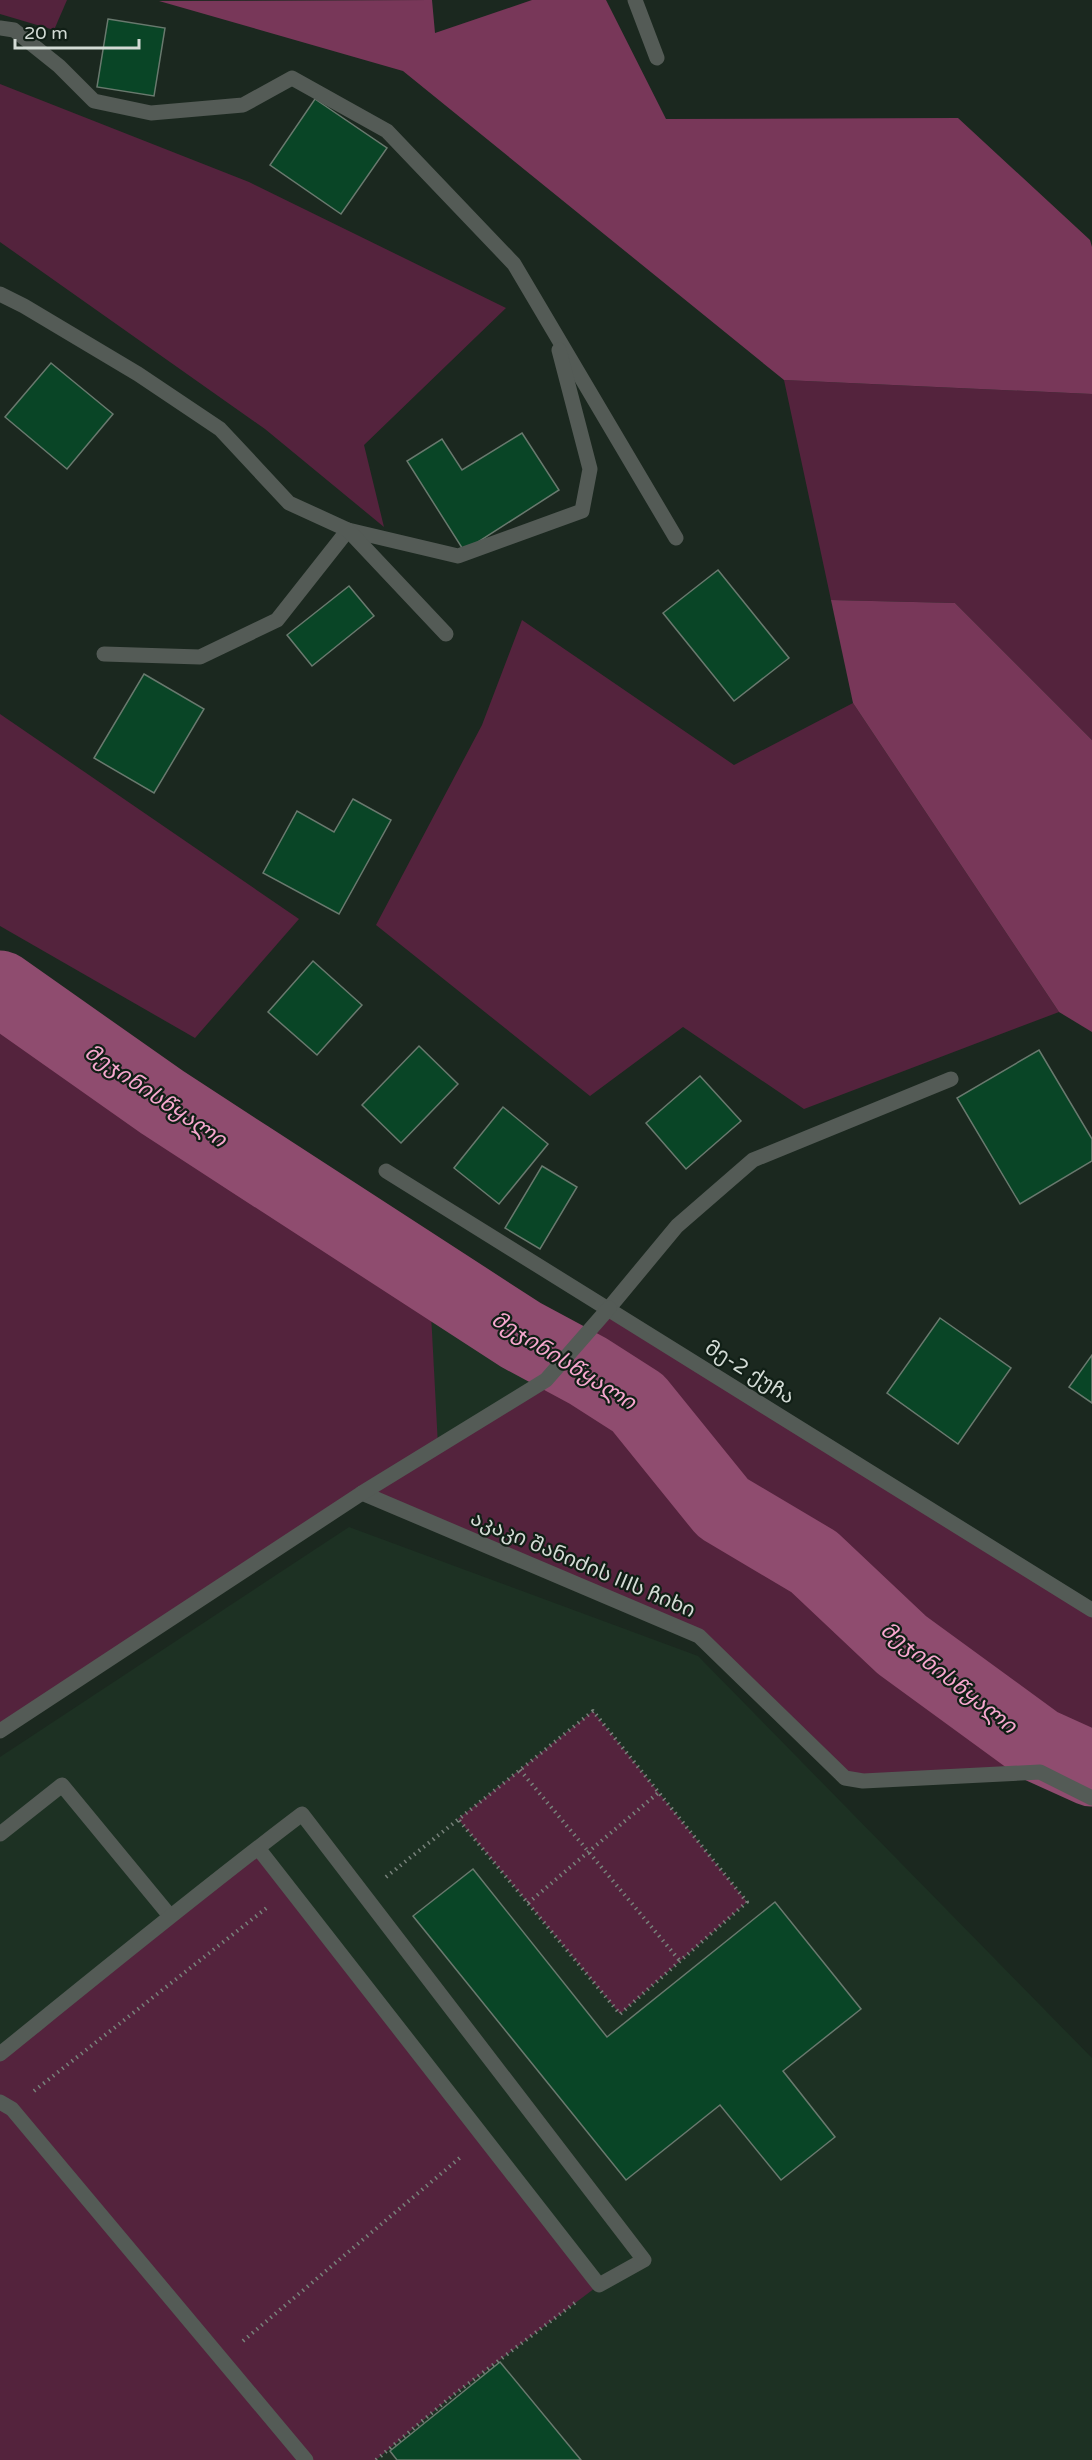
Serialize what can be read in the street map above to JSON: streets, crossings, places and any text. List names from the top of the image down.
{
  "streets": {
    "street": ["მე-2 ქუჩა", "აკაკი შანიძის IIIს ჩიხი"]
  },
  "water": ["მეჯინისწყალი"],
  "scale_bar": "20 m"
}
